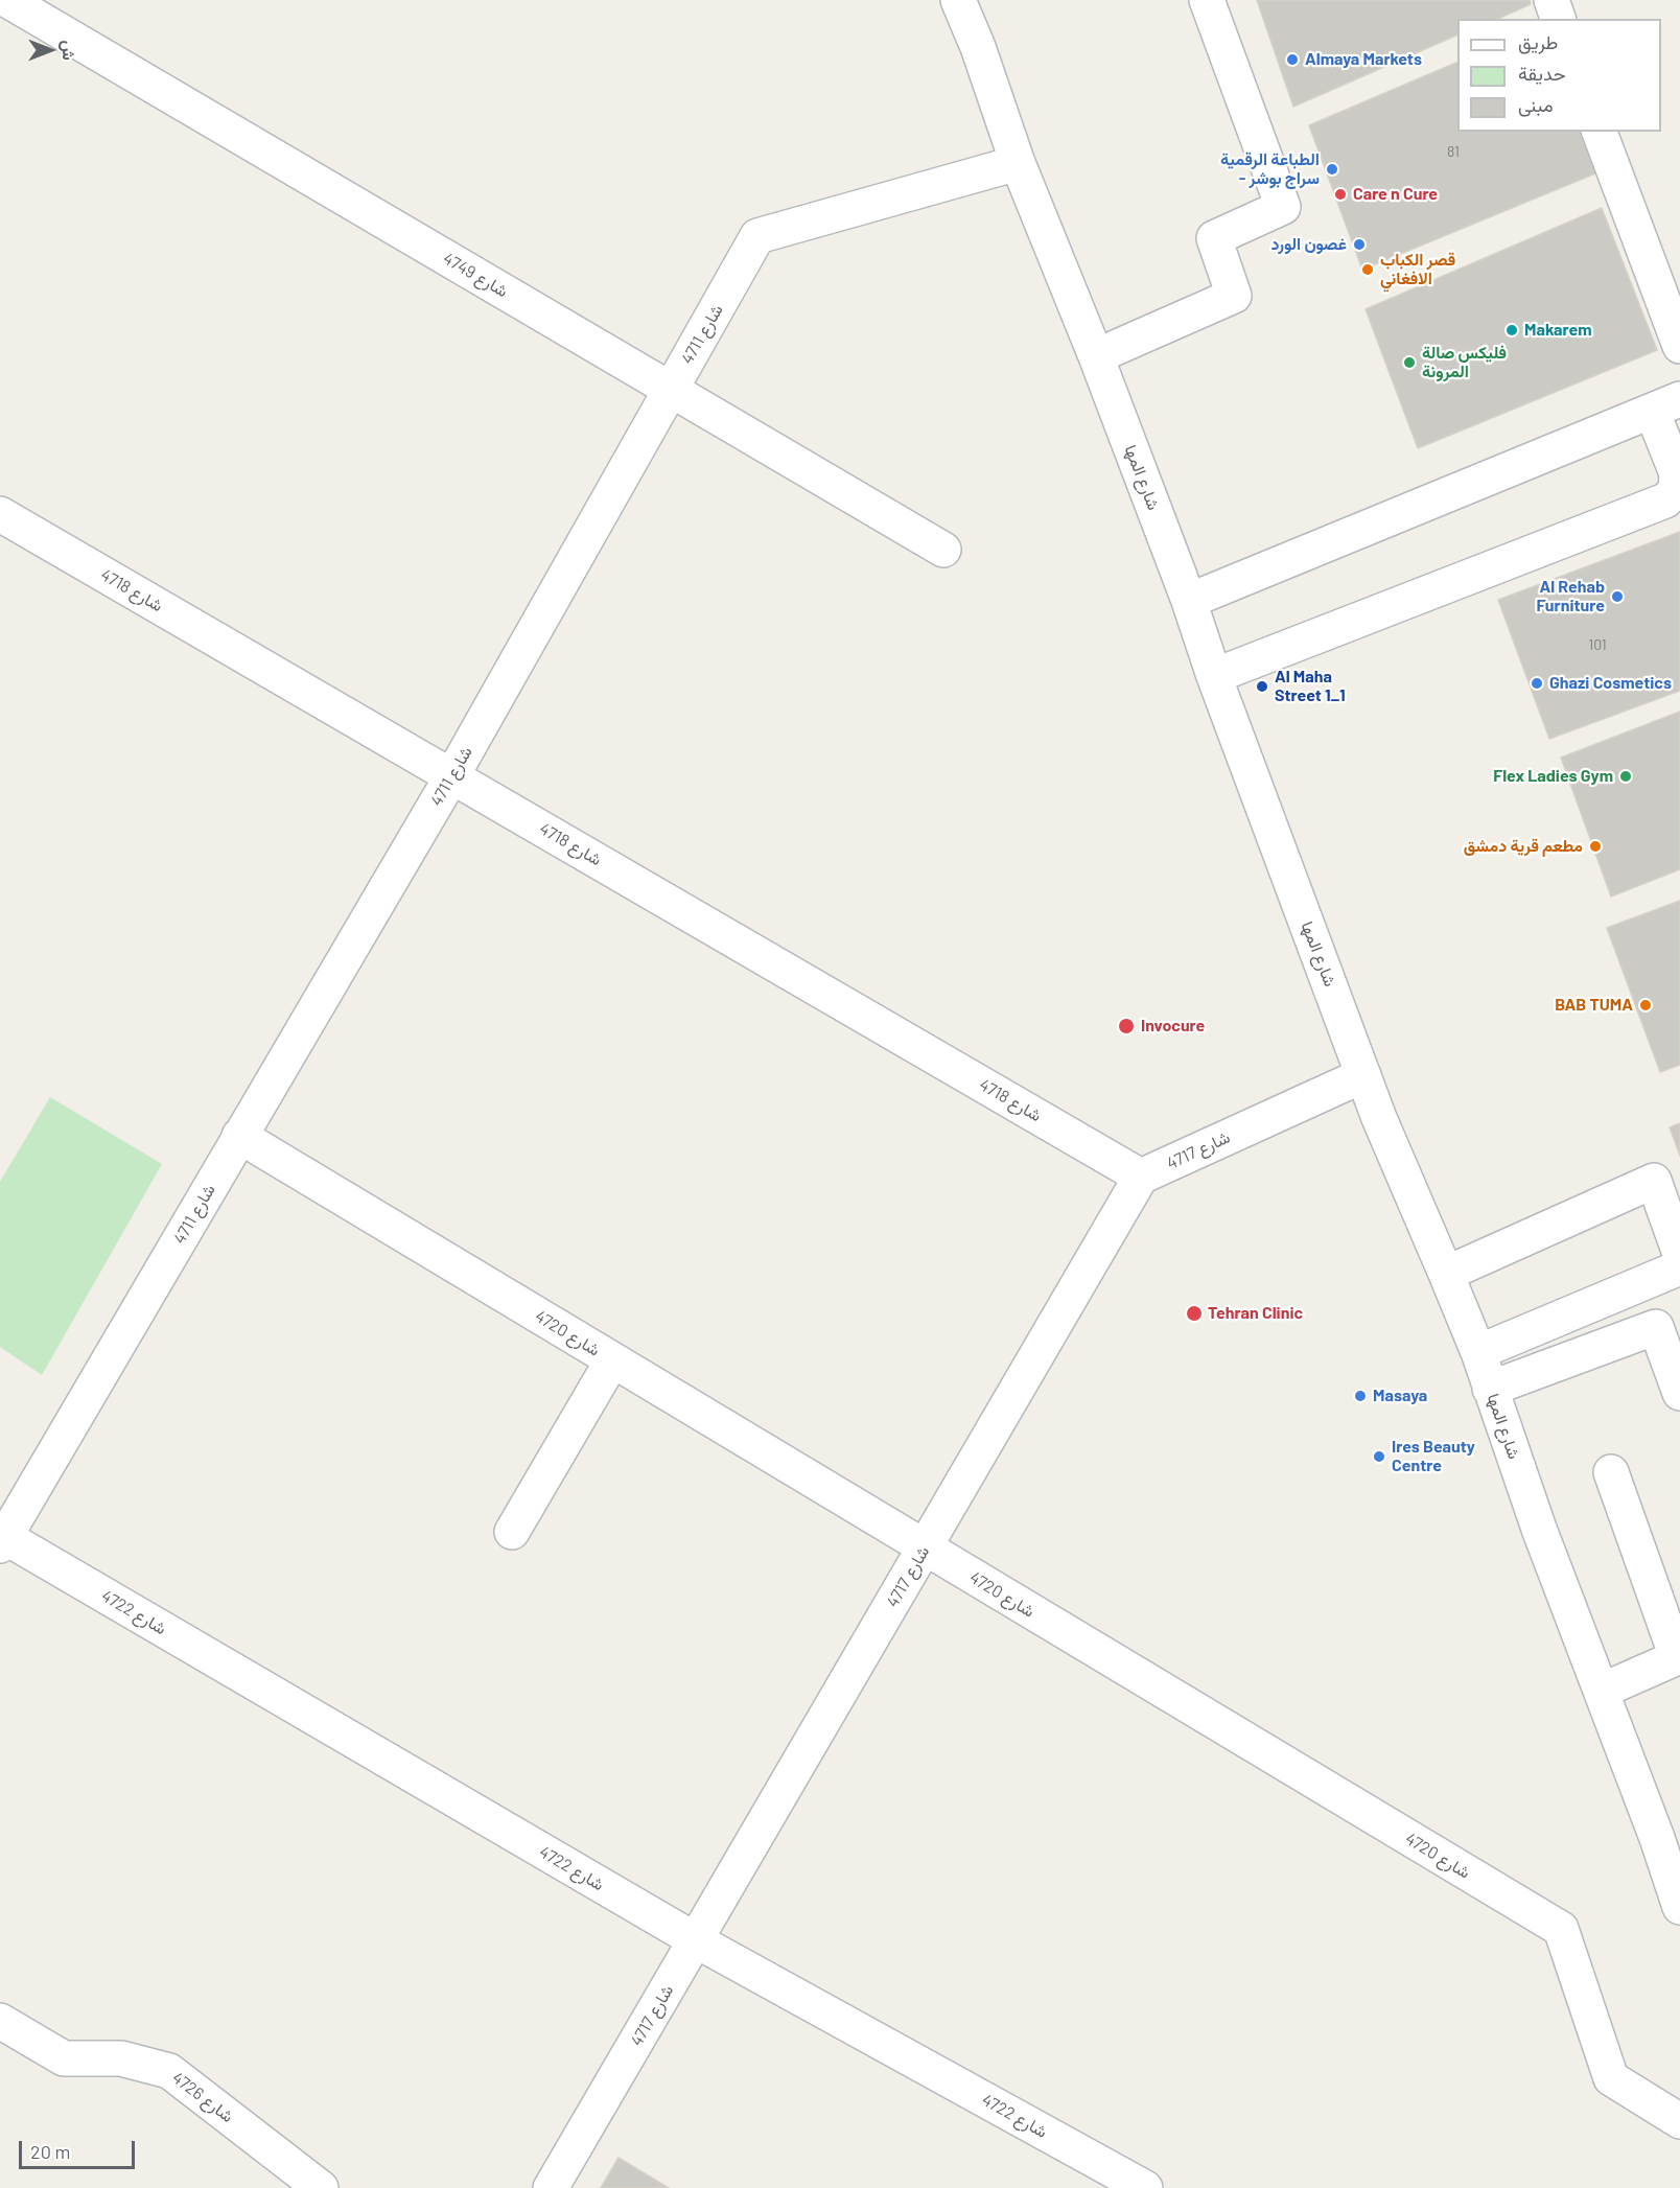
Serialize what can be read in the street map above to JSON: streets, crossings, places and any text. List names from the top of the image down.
{
  "streets": {
    "street": [
      "4749 شارع",
      "4711 شارع",
      "شارع المها",
      "4718 شارع",
      "4717 شارع",
      "4720 شارع",
      "شارع 4722",
      "4726 شارع"
    ]
  },
  "crossings": [
    ["4749 شارع", "4711 شارع"],
    ["4711 شارع", "شارع المها"],
    ["4711 شارع", "4718 شارع"],
    ["4711 شارع", "4720 شارع"],
    ["4711 شارع", "شارع 4722"],
    ["شارع المها", "4717 شارع"],
    ["4718 شارع", "4717 شارع"],
    ["4717 شارع", "4720 شارع"],
    ["4717 شارع", "شارع 4722"]
  ],
  "places": [
    "Almaya Markets",
    "الطباعة الرقمية - سراج بوشر",
    "Care n Cure",
    "غصون الورد",
    "قصر الكباب الافغاني",
    "Makarem",
    "فليكس صالة المرونة",
    "Al Rehab Furniture",
    "Ghazi Cosmetics",
    "Al Maha Street 1_1",
    "Flex Ladies Gym",
    "مطعم قرية دمشق",
    "BAB TUMA",
    "Invocure",
    "Tehran Clinic",
    "Masaya",
    "Ires Beauty Centre"
  ],
  "house_numbers": ["81", "101"],
  "legend": ["طريق", "حديقة", "مبنى"],
  "scale_bar": "20 m",
  "north": "right"
}
